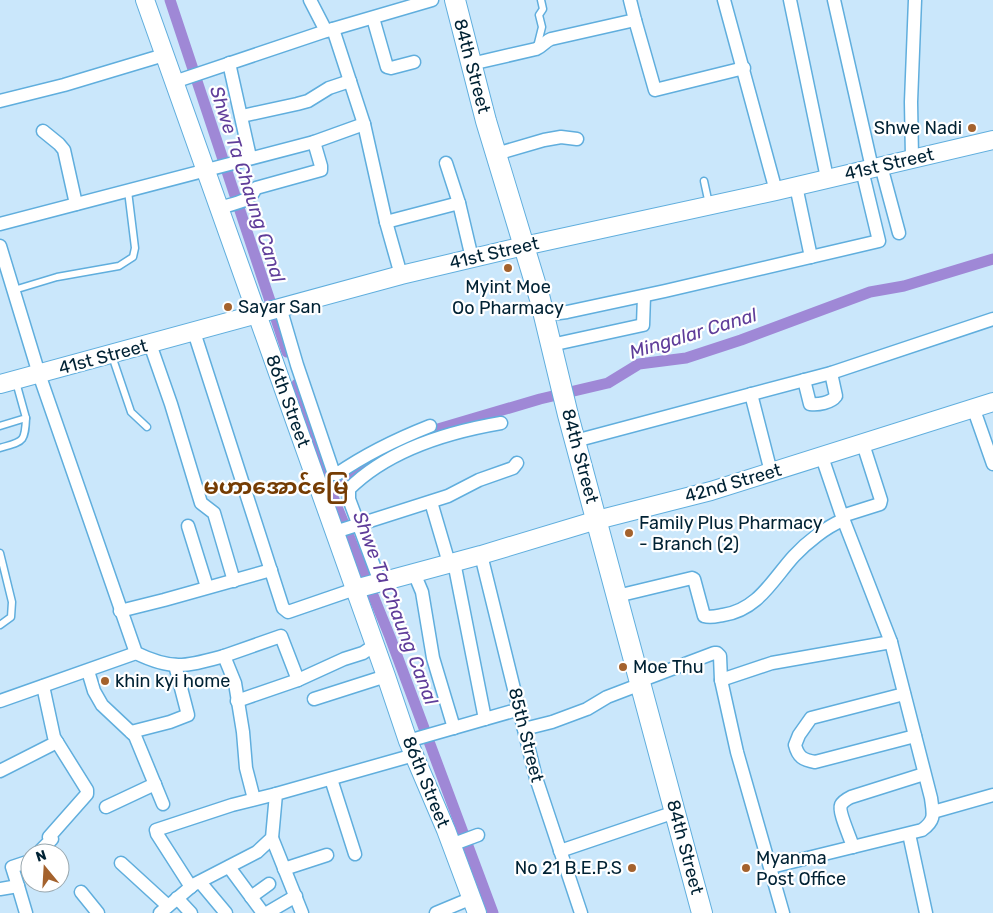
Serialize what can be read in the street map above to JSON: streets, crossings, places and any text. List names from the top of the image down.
{
  "streets": {
    "main road": [
      "84th Street",
      "41st Street",
      "86th Street",
      "42nd Street"
    ],
    "street": ["85th Street"]
  },
  "crossings": [
    ["84th Street", "41st Street"],
    ["84th Street", "42nd Street"],
    ["41st Street", "86th Street"],
    ["86th Street", "42nd Street"],
    ["42nd Street", "85th Street"]
  ],
  "districts": ["မဟာအောင်မြေ"],
  "water": ["Shwe Ta Chaung Canal", "Mingalar Canal"],
  "places": [
    "Shwe Nadi",
    "Myint Moe Oo Pharmacy",
    "Sayar San",
    "Family Plus Pharmacy - Branch (2)",
    "Moe Thu",
    "khin kyi home",
    "No 21 B.E.P.S",
    "Myanma Post Office"
  ],
  "north": "top"
}
